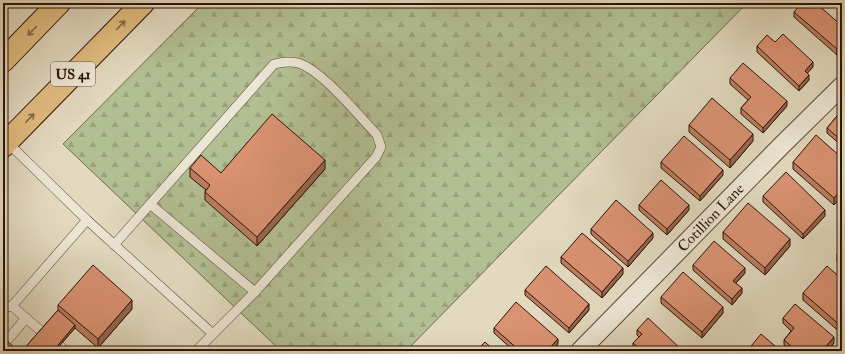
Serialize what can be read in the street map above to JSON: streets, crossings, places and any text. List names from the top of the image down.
{
  "streets": {
    "main road": ["US 41"],
    "street": ["Cotillion Lane"]
  }
}
